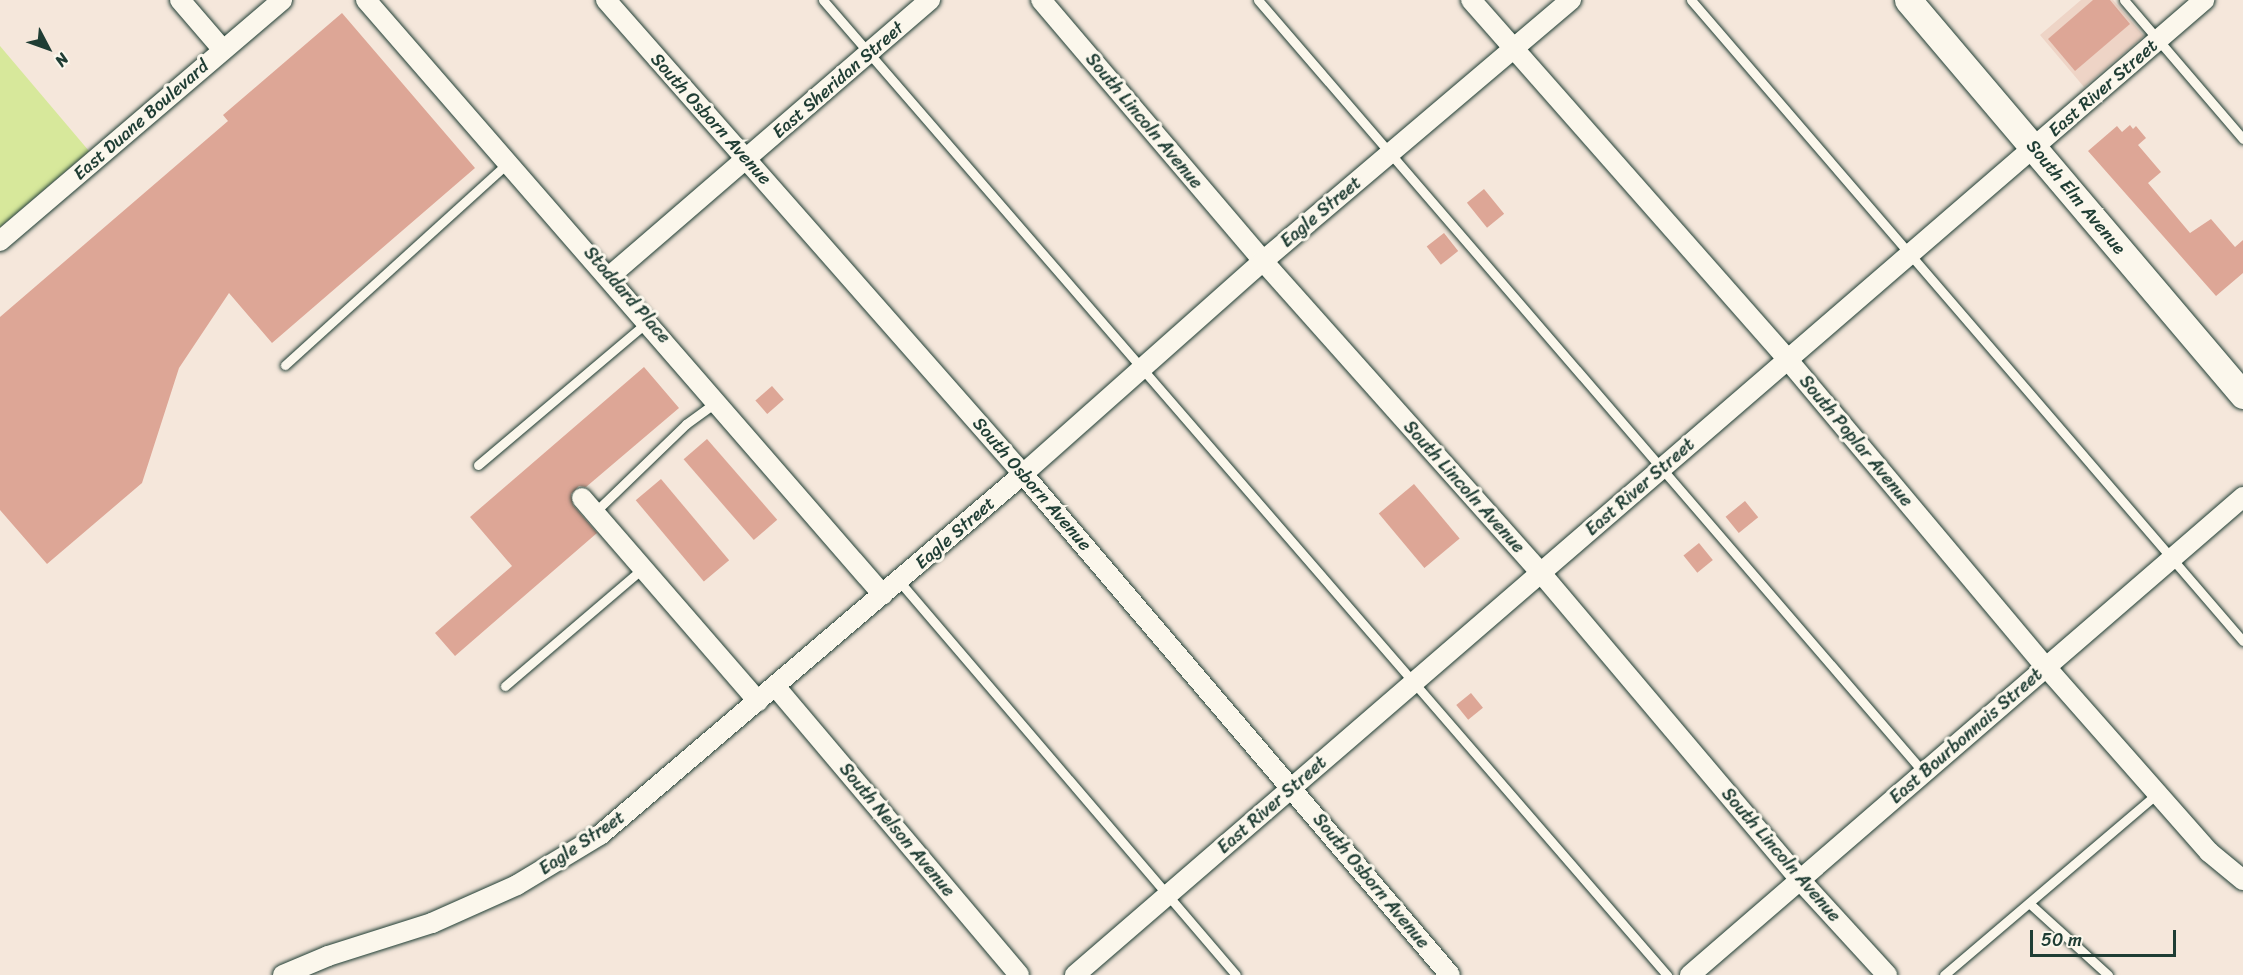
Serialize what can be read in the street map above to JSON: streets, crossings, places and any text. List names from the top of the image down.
{
  "streets": {
    "street": [
      "East Sheridan Street",
      "East River Street",
      "South Osborn Avenue",
      "East Duane Boulevard",
      "South Lincoln Avenue",
      "South Elm Avenue",
      "Eagle Street",
      "Stoddard Place",
      "South Poplar Avenue",
      "East Bourbonnais Street",
      "South Nelson Avenue"
    ]
  },
  "crossings": [
    ["East Sheridan Street", "South Osborn Avenue"],
    ["East Sheridan Street", "Stoddard Place"],
    ["East River Street", "South Osborn Avenue"],
    ["East River Street", "South Lincoln Avenue"],
    ["East River Street", "South Elm Avenue"],
    ["East River Street", "South Poplar Avenue"],
    ["South Osborn Avenue", "Eagle Street"],
    ["South Lincoln Avenue", "Eagle Street"],
    ["South Lincoln Avenue", "East Bourbonnais Street"],
    ["Eagle Street", "Stoddard Place"],
    ["Eagle Street", "South Poplar Avenue"],
    ["Eagle Street", "South Nelson Avenue"],
    ["South Poplar Avenue", "East Bourbonnais Street"]
  ],
  "scale_bar": "50 m",
  "north": "bottom right"
}
